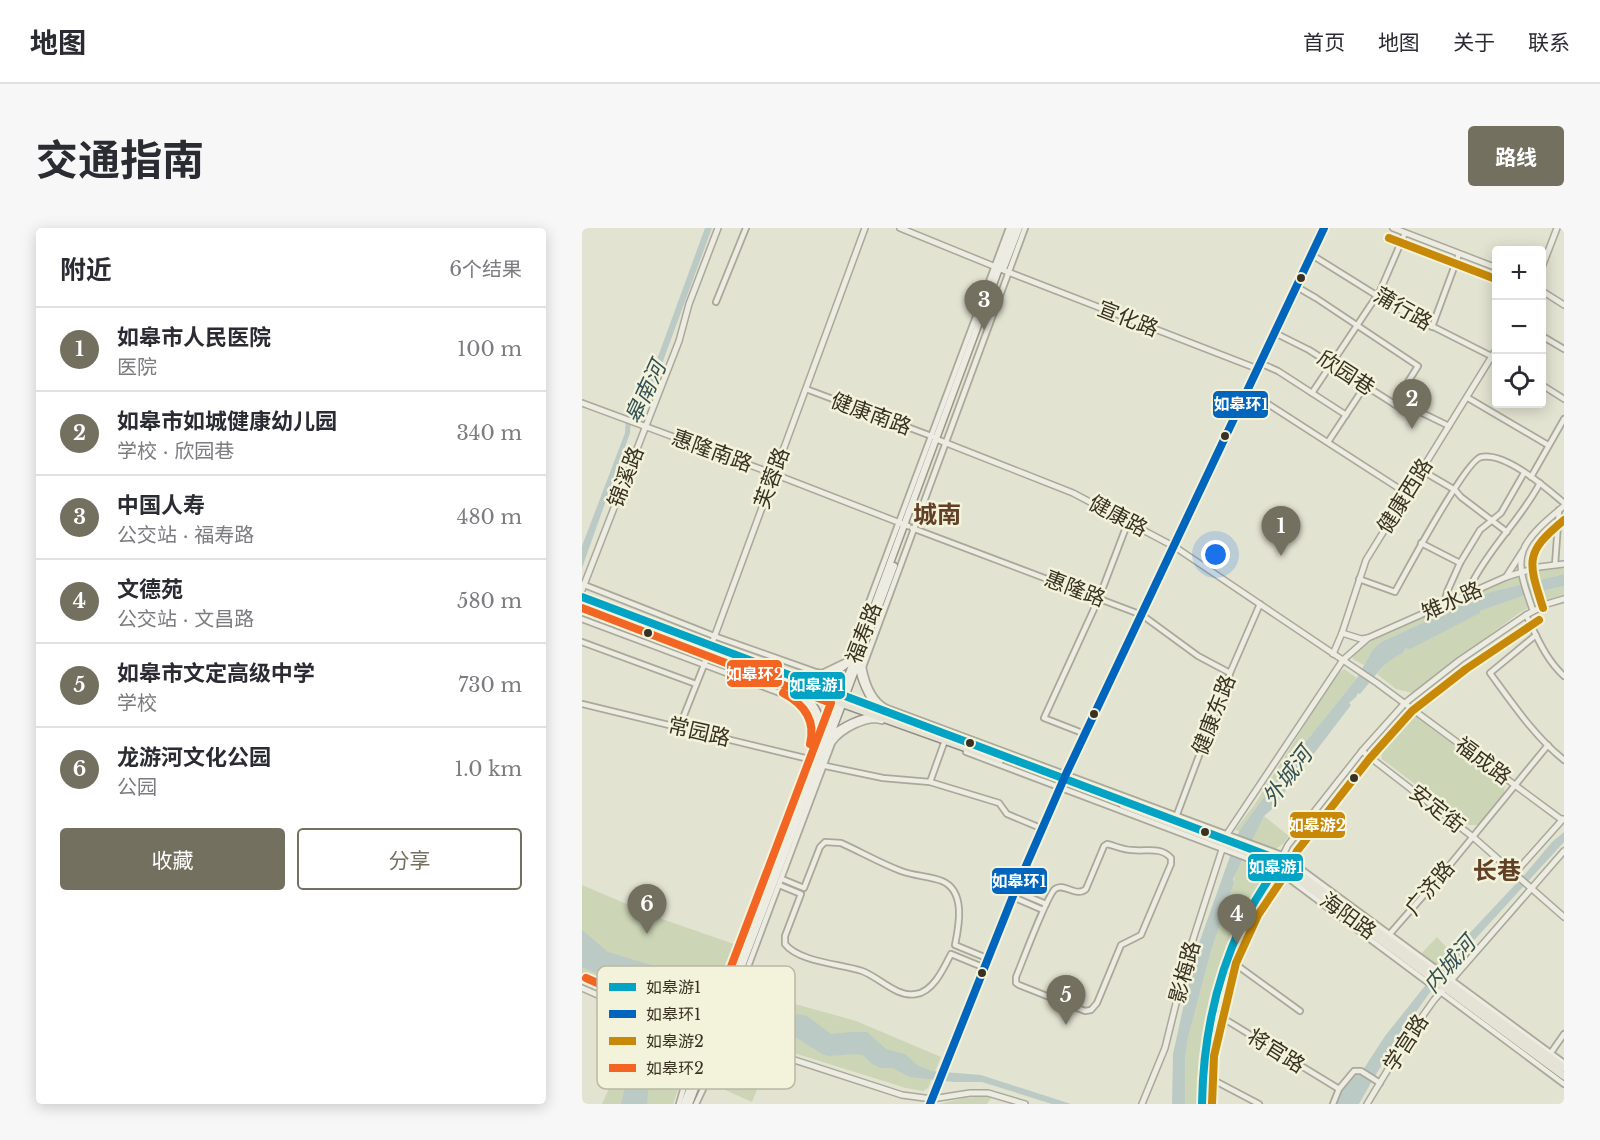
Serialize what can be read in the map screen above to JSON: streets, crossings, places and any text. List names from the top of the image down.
{
  "streets": {
    "main road": ["福寿路", "海阳路"],
    "street": [
      "蒲行路",
      "宣化路",
      "欣园巷",
      "健康南路",
      "惠隆南路",
      "锦溪路",
      "芙蓉路",
      "健康西路",
      "健康路",
      "惠隆路",
      "雉水路",
      "健康东路",
      "常园路",
      "福成路",
      "安定街",
      "广济路",
      "影梅路",
      "学宫路",
      "将官路"
    ]
  },
  "crossings": [
    ["宣化路", "福寿路"],
    ["欣园巷", "健康西路"],
    ["健康南路", "芙蓉路"],
    ["健康南路", "健康路"],
    ["健康南路", "福寿路"],
    ["惠隆南路", "锦溪路"],
    ["惠隆南路", "芙蓉路"],
    ["惠隆南路", "惠隆路"],
    ["惠隆南路", "福寿路"],
    ["芙蓉路", "常园路"],
    ["健康西路", "健康路"],
    ["健康路", "雉水路"],
    ["健康路", "福寿路"],
    ["健康路", "健康东路"],
    ["健康路", "福成路"],
    ["惠隆路", "福寿路"],
    ["惠隆路", "健康东路"],
    ["福寿路", "常园路"],
    ["福寿路", "海阳路"],
    ["健康东路", "海阳路"],
    ["福成路", "广济路"],
    ["安定街", "广济路"],
    ["安定街", "学宫路"],
    ["广济路", "海阳路"],
    ["海阳路", "影梅路"],
    ["海阳路", "学宫路"]
  ],
  "districts": ["城南", "长巷"],
  "water": ["皋南河", "外城河", "内城河"],
  "lines": [
    "transit line 如皋环1",
    "transit line 如皋游2",
    "transit line 如皋游1",
    "transit line 如皋环2"
  ],
  "legend": [
    "如皋游1",
    "如皋环1",
    "如皋游2",
    "如皋环2"
  ],
  "page": {
    "header": "地图",
    "nav": [
      "首页",
      "地图",
      "关于",
      "联系"
    ],
    "title": "交通指南",
    "buttons": [
      "路线",
      ["收藏", "分享"]
    ],
    "heading": ["附近", "6个结果"],
    "map_buttons": ["+", "−"],
    "pins": [
      "3",
      "2",
      "1",
      "6",
      "4",
      "5"
    ],
    "list": [
      {
        "mark": "1",
        "name": "如皋市人民医院",
        "note": "医院",
        "value": "100 m"
      },
      {
        "mark": "2",
        "name": "如皋市如城健康幼儿园",
        "note": "学校 · 欣园巷",
        "value": "340 m"
      },
      {
        "mark": "3",
        "name": "中国人寿",
        "note": "公交站 · 福寿路",
        "value": "480 m"
      },
      {
        "mark": "4",
        "name": "文德苑",
        "note": "公交站 · 文昌路",
        "value": "580 m"
      },
      {
        "mark": "5",
        "name": "如皋市文定高级中学",
        "note": "学校",
        "value": "730 m"
      },
      {
        "mark": "6",
        "name": "龙游河文化公园",
        "note": "公园",
        "value": "1.0 km"
      }
    ]
  }
}
